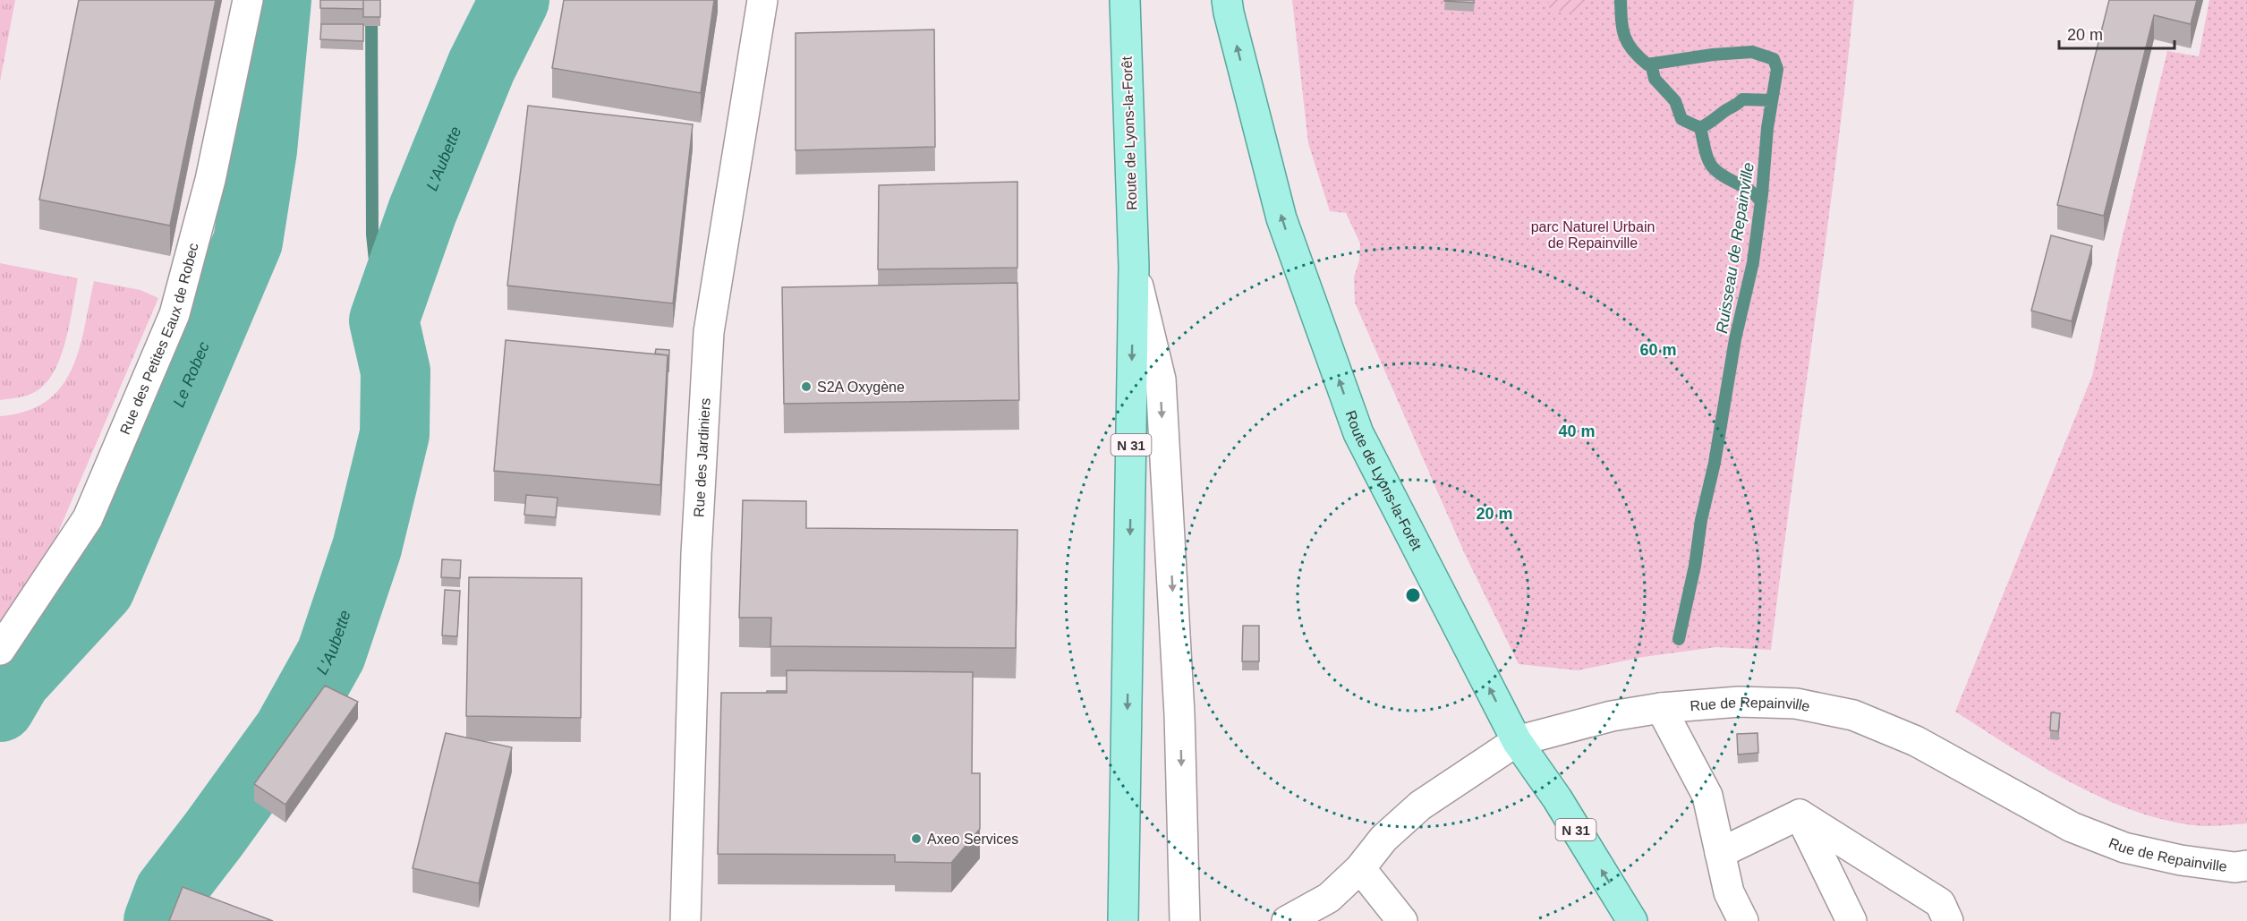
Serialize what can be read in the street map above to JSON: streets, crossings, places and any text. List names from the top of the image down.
{
  "streets": {
    "main road": ["Route de Lyons-la-Forêt", "N 31"],
    "street": ["Rue des Petites Eaux de Robec", "Rue des Jardiniers", "Rue de Repainville"]
  },
  "crossings": [
    ["Route de Lyons-la-Forêt", "Rue de Repainville"]
  ],
  "water": ["L'Aubette", "Ruisseau de Repainville", "Le Robec"],
  "parks": ["parc Naturel Urbain de Repainville"],
  "places": ["S2A Oxygène", "Axeo Services"],
  "scale_bar": "20 m",
  "rings": ["60 m", "40 m", "20 m"]
}
